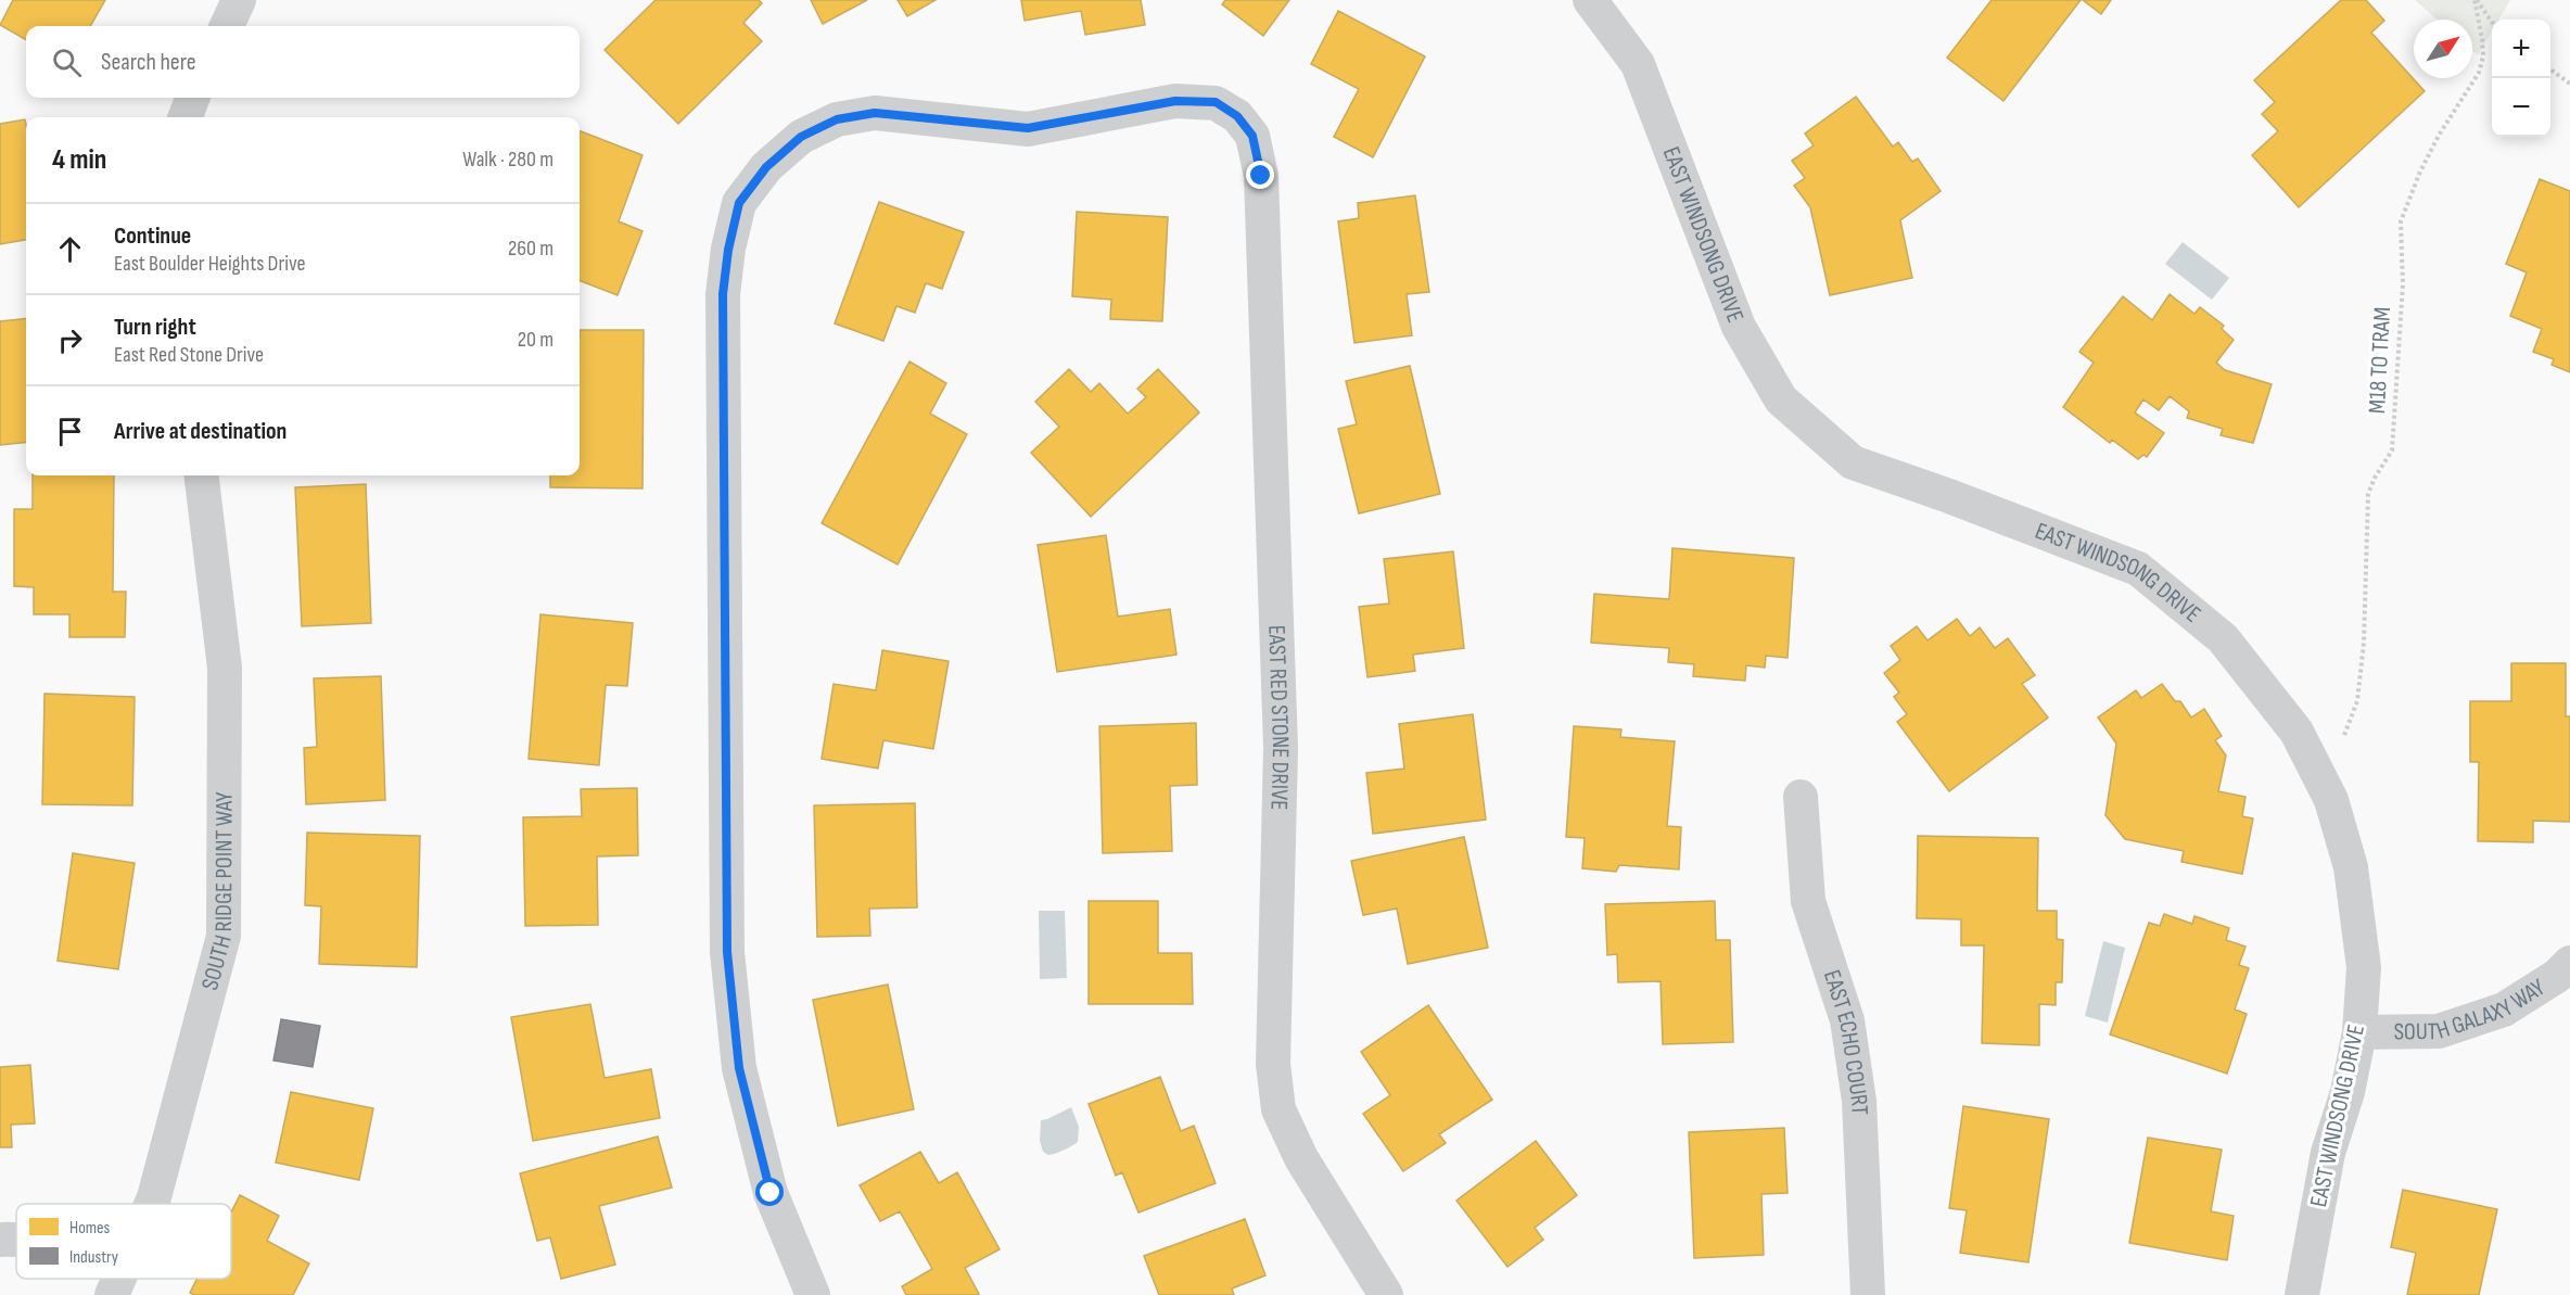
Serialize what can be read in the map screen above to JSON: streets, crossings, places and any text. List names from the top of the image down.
{
  "streets": {
    "street": [
      "EAST WINDSONG DRIVE",
      "EAST RED STONE DRIVE",
      "SOUTH RIDGE POINT WAY",
      "SOUTH GALAXY WAY",
      "EAST ECHO COURT"
    ],
    "path": ["M18 TO TRAM"]
  },
  "crossings": [
    ["EAST WINDSONG DRIVE", "SOUTH GALAXY WAY"]
  ],
  "legend": ["Homes", "Industry"],
  "north": "top right",
  "page": {
    "map_buttons": ["+", "−"],
    "search": "Search here",
    "heading": ["4 min", "Walk · 280 m"],
    "list": [
      ["Continue", "East Boulder Heights Drive", "260 m"],
      ["Turn right", "East Red Stone Drive", "20 m"],
      "Arrive at destination"
    ]
  }
}
